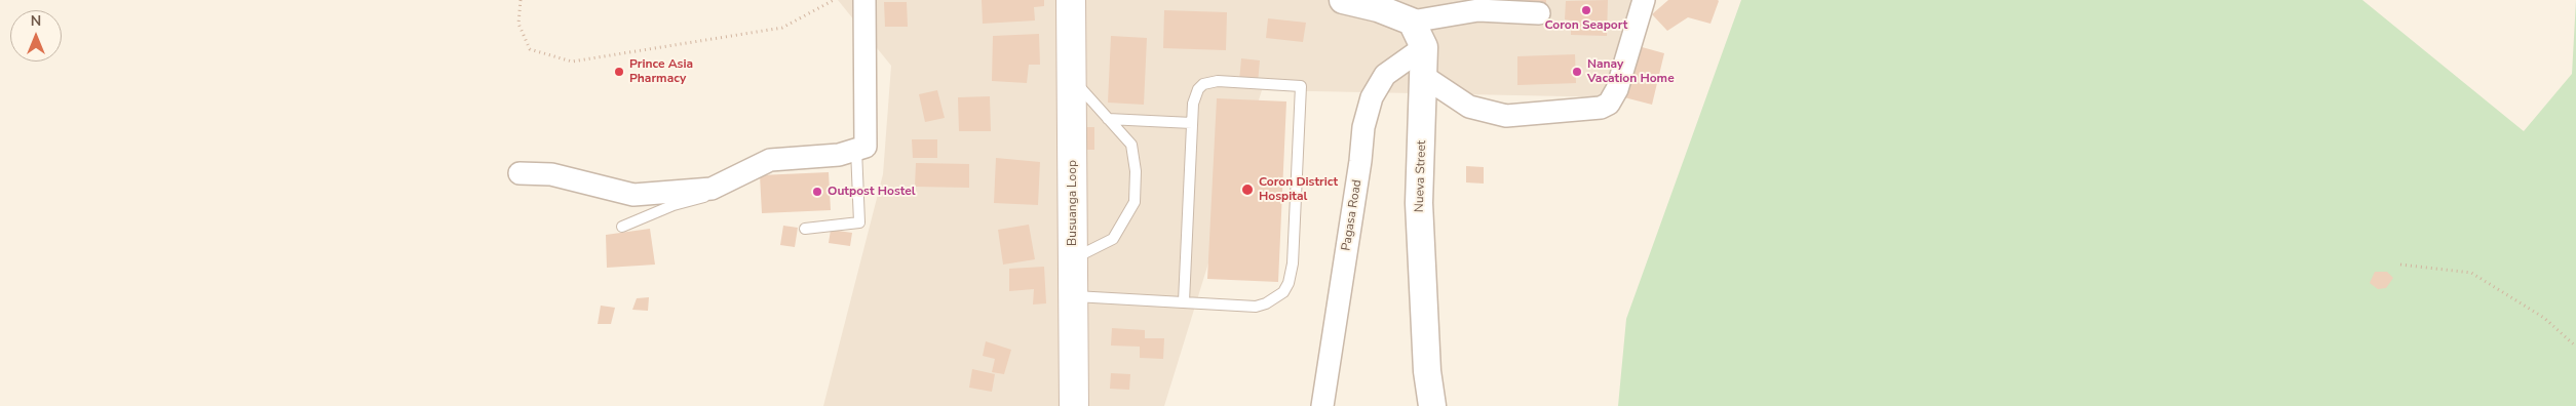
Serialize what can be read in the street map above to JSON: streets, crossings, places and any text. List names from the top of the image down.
{
  "streets": {
    "main road": ["Busuanga Loop"],
    "street": ["Nueva Street", "Pagasa Road"]
  },
  "crossings": [
    ["Nueva Street", "Pagasa Road"]
  ],
  "places": [
    "Coron Seaport",
    "Prince Asia Pharmacy",
    "Nanay Vacation Home",
    "Coron District Hospital",
    "Outpost Hostel"
  ],
  "north": "top"
}
